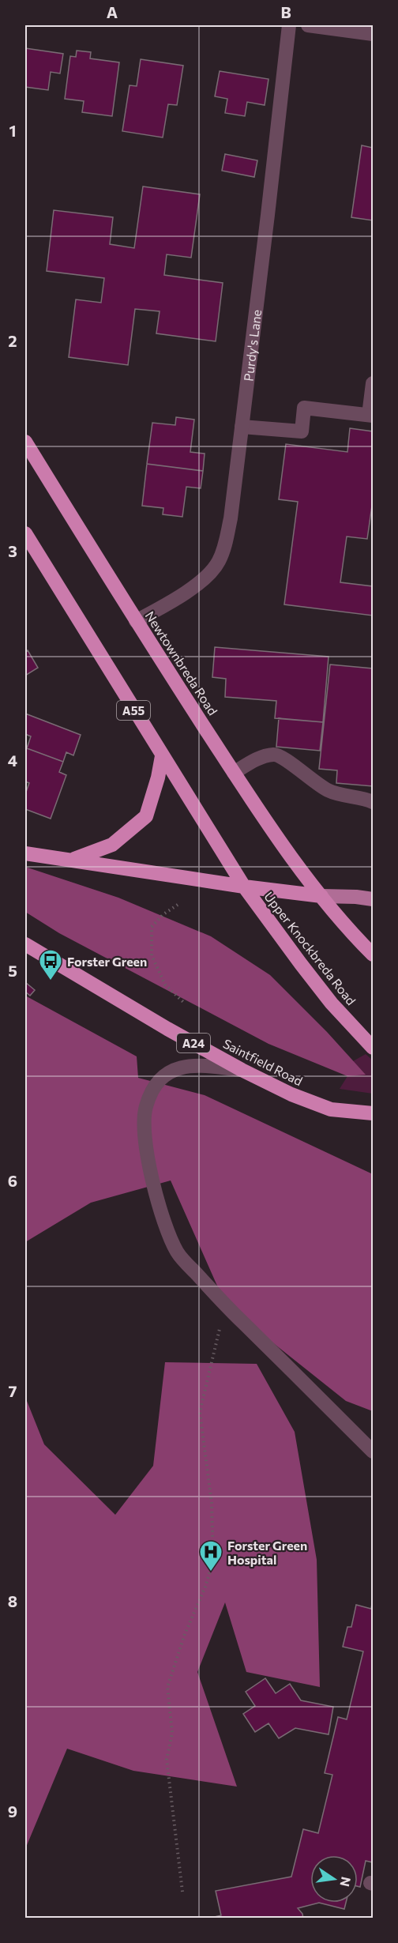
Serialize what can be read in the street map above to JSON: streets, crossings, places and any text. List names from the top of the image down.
{
  "streets": {
    "highway": [
      "Newtownbreda Road",
      "A55",
      "Upper Knockbreda Road",
      "A24",
      "Saintfield Road"
    ],
    "street": ["Purdy's Lane"]
  },
  "crossings": [
    ["Purdy's Lane", "Newtownbreda Road"],
    ["A55", "Upper Knockbreda Road"]
  ],
  "places": {
    "bus stop": ["Forster Green"],
    "hospital": ["Forster Green Hospital"]
  },
  "north": "right",
  "grid": {
    "columns": ["A", "B"],
    "rows": [
      "1",
      "2",
      "3",
      "4",
      "5",
      "6",
      "7",
      "8",
      "9"
    ]
  }
}
